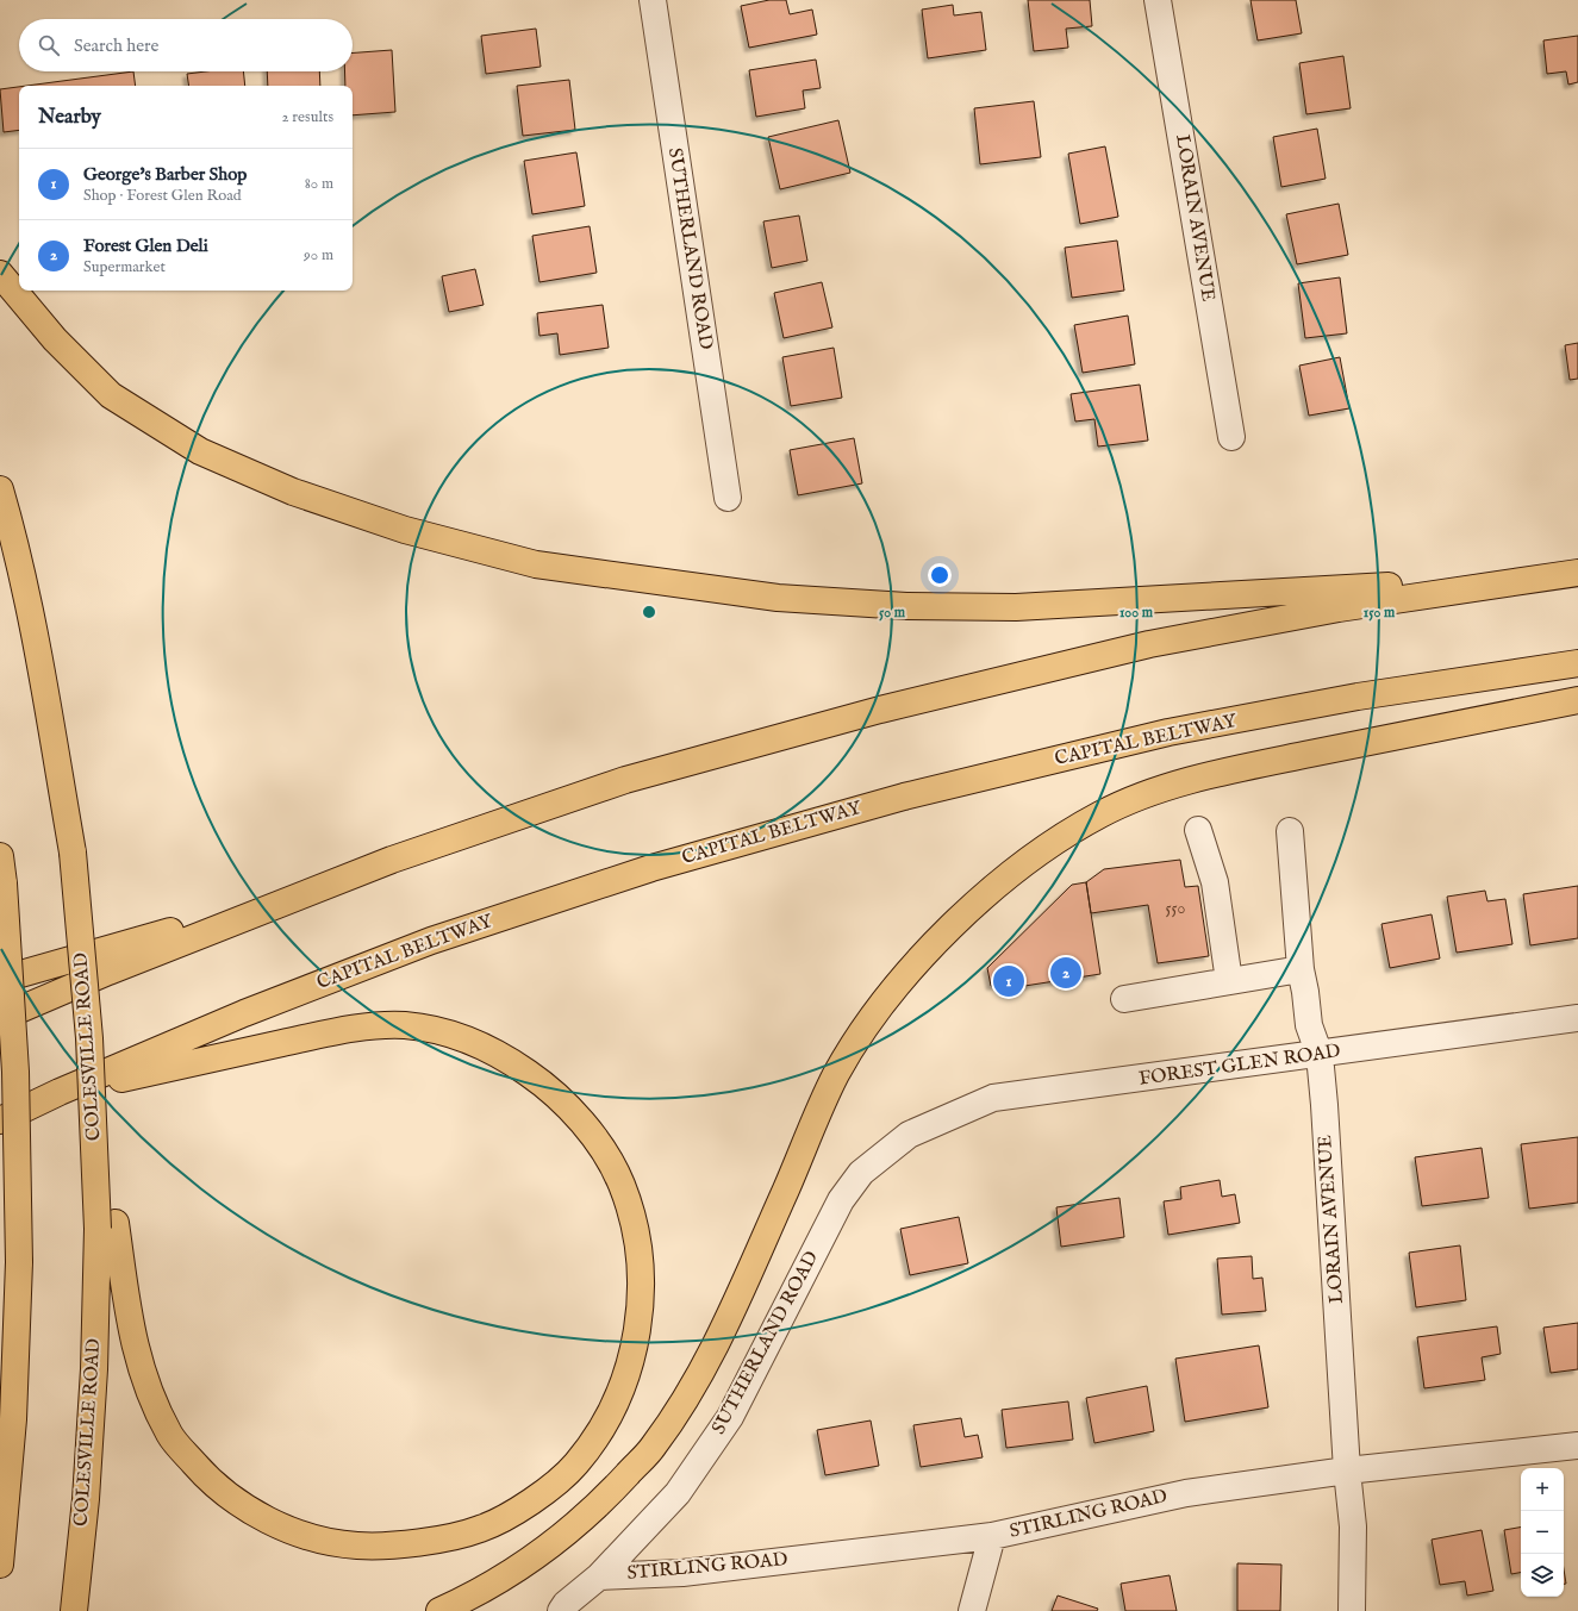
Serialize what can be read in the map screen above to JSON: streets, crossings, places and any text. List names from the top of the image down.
{
  "streets": {
    "highway": ["CAPITAL BELTWAY", "COLESVILLE ROAD"],
    "street": [
      "LORAIN AVENUE",
      "SUTHERLAND ROAD",
      "FOREST GLEN ROAD",
      "STIRLING ROAD"
    ]
  },
  "crossings": [
    ["LORAIN AVENUE", "FOREST GLEN ROAD"],
    ["LORAIN AVENUE", "STIRLING ROAD"],
    ["SUTHERLAND ROAD", "FOREST GLEN ROAD"],
    ["SUTHERLAND ROAD", "STIRLING ROAD"]
  ],
  "house_numbers": ["550"],
  "page": {
    "search": "Search here",
    "heading": ["Nearby", "2 results"],
    "list": [
      {
        "mark": "1",
        "name": "George's Barber Shop",
        "note": "Shop · Forest Glen Road",
        "value": "80 m"
      },
      {
        "mark": "2",
        "name": "Forest Glen Deli",
        "note": "Supermarket",
        "value": "90 m"
      }
    ],
    "pins": ["2", "1"],
    "map_buttons": ["+", "−"]
  },
  "rings": ["50 m", "100 m", "150 m"]
}
